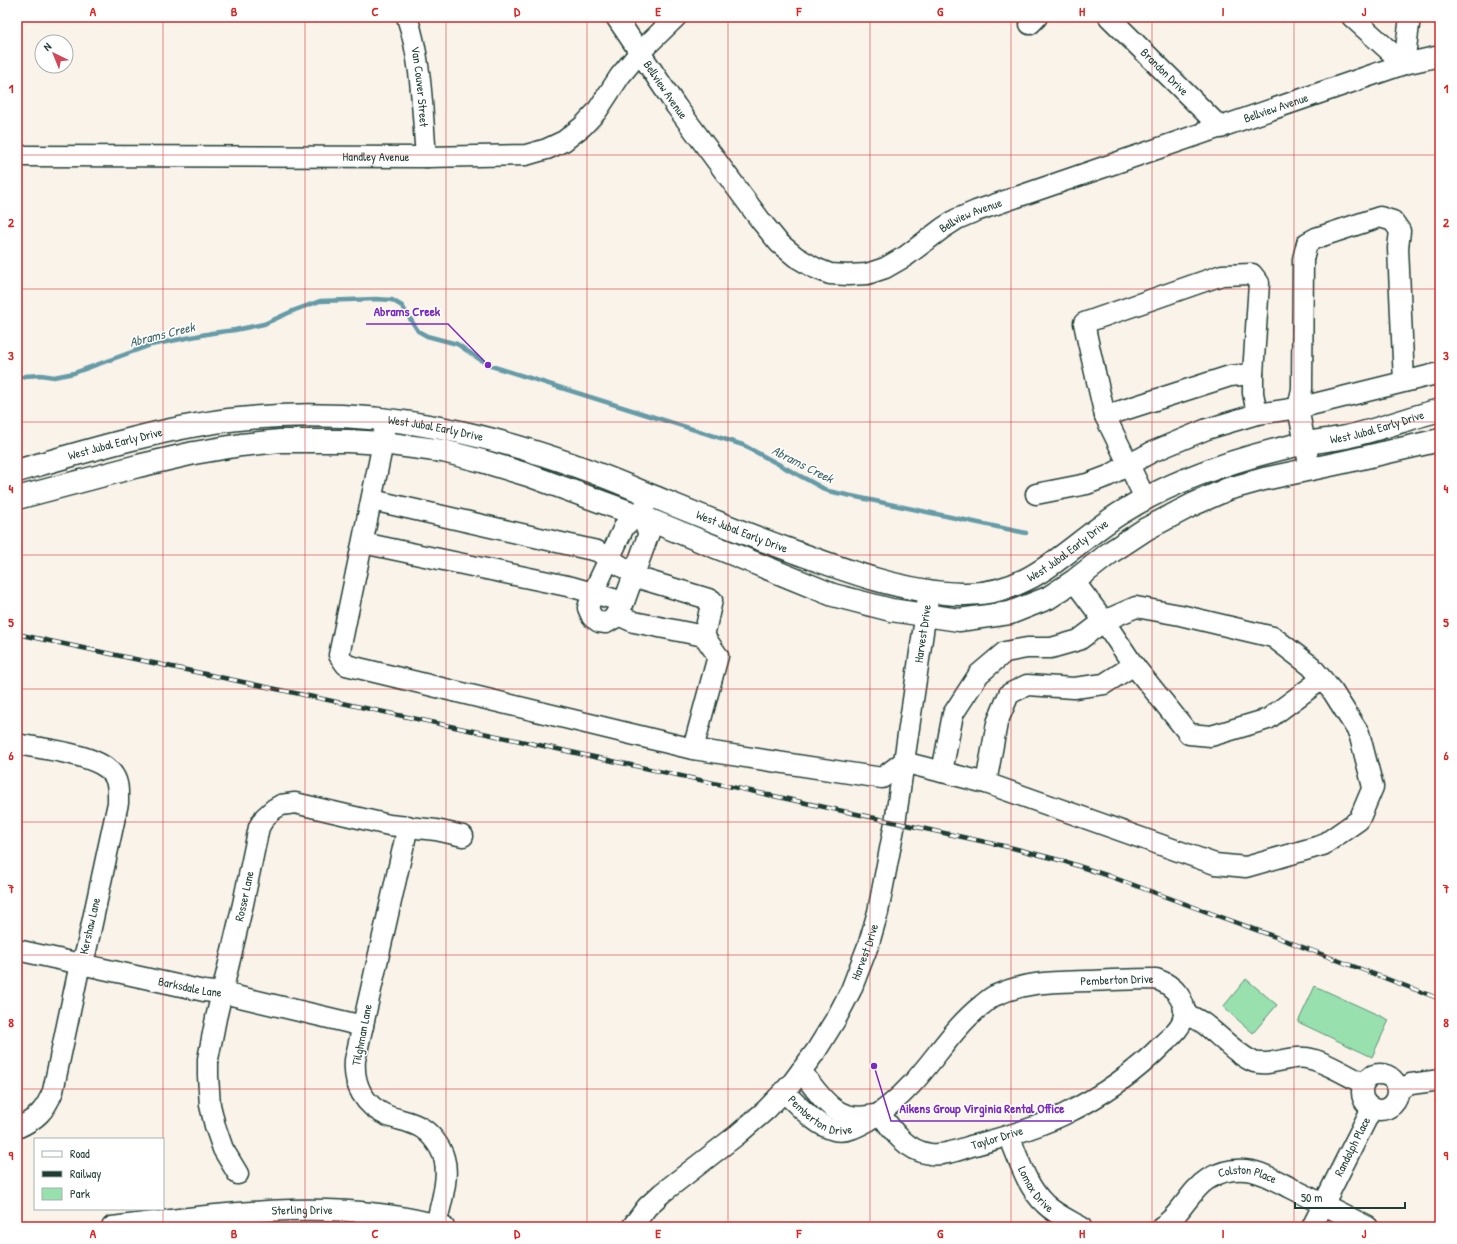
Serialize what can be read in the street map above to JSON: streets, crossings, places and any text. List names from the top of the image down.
{
  "streets": {
    "main road": ["West Jubal Early Drive"],
    "street": [
      "Brandon Drive",
      "Van Couver Street",
      "Bellview Avenue",
      "Handley Avenue",
      "Harvest Drive",
      "Rosser Lane",
      "Kershaw Lane",
      "Pemberton Drive",
      "Barksdale Lane",
      "Tilghman Lane",
      "Taylor Drive",
      "Randolph Place",
      "Colston Place",
      "Lomax Drive",
      "Sterling Drive"
    ]
  },
  "crossings": [
    ["Brandon Drive", "Bellview Avenue"],
    ["Van Couver Street", "Handley Avenue"],
    ["Bellview Avenue", "Handley Avenue"],
    ["West Jubal Early Drive", "Harvest Drive"],
    ["Harvest Drive", "Pemberton Drive"],
    ["Rosser Lane", "Barksdale Lane"],
    ["Rosser Lane", "Tilghman Lane"],
    ["Kershaw Lane", "Barksdale Lane"],
    ["Pemberton Drive", "Taylor Drive"],
    ["Barksdale Lane", "Tilghman Lane"],
    ["Tilghman Lane", "Sterling Drive"],
    ["Taylor Drive", "Lomax Drive"],
    ["Randolph Place", "Colston Place"]
  ],
  "water": ["Abrams Creek"],
  "places": ["Abrams Creek", "Aikens Group Virginia Rental Office"],
  "legend": ["Road", "Railway", "Park"],
  "scale_bar": "50 m",
  "north": "top left",
  "grid": {
    "columns": [
      "A",
      "B",
      "C",
      "D",
      "E",
      "F",
      "G",
      "H",
      "I",
      "J"
    ],
    "rows": [
      "1",
      "2",
      "3",
      "4",
      "5",
      "6",
      "7",
      "8",
      "9"
    ]
  }
}
